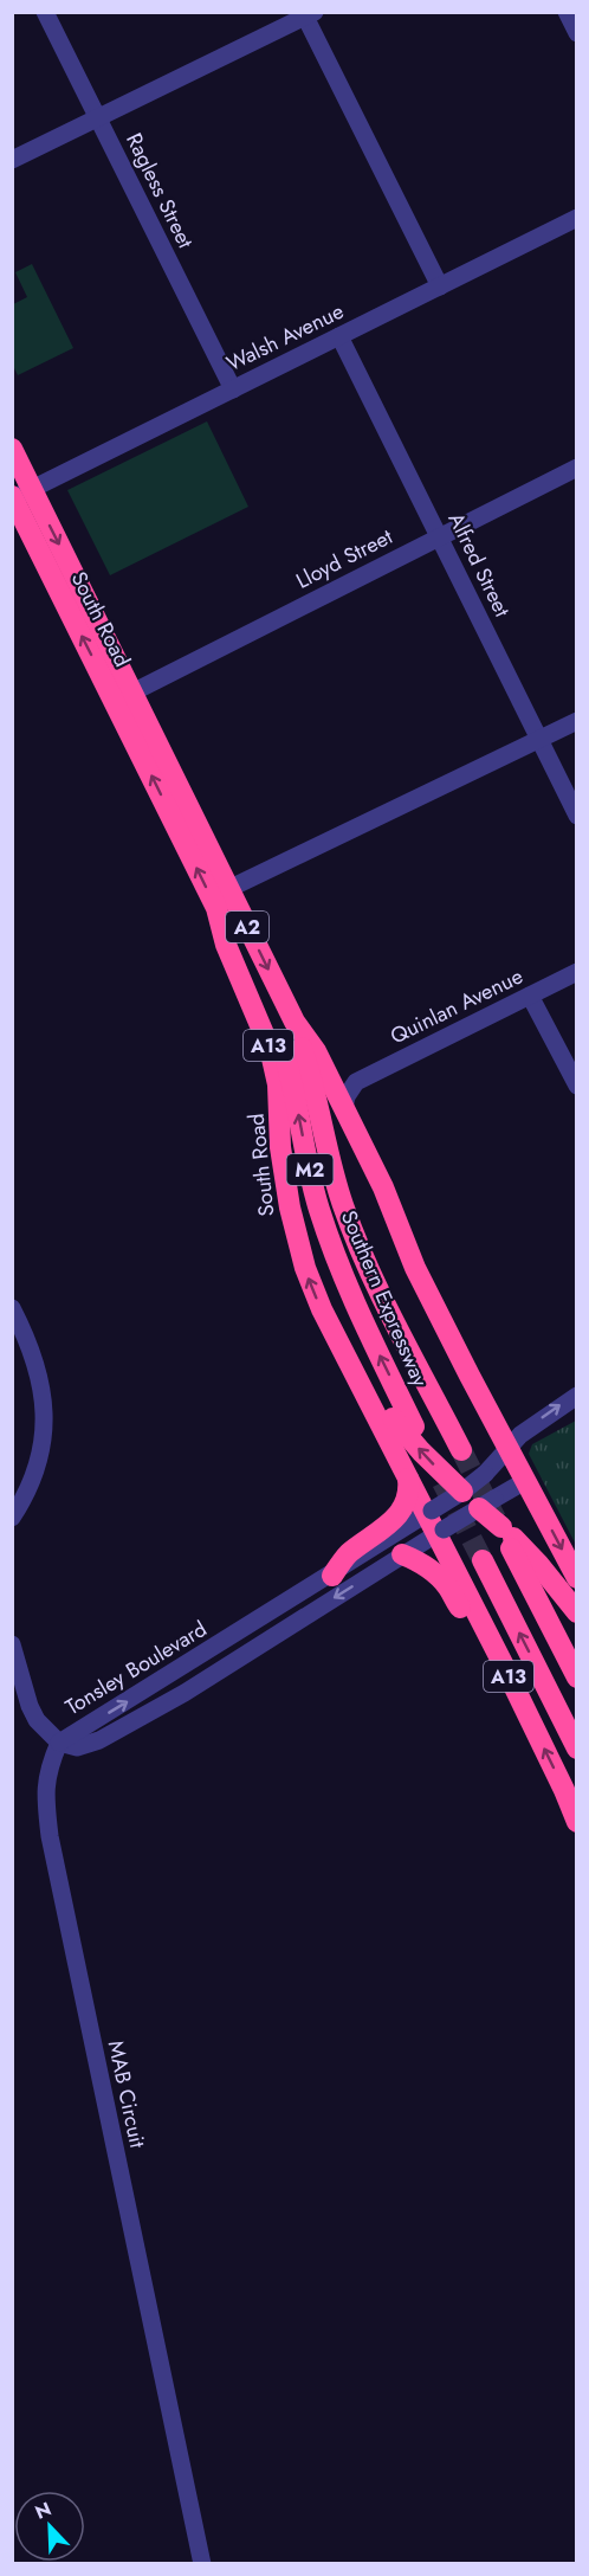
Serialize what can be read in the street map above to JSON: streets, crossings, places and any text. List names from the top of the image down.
{
  "streets": {
    "highway": [
      "South Road",
      "A2",
      "A13",
      "M2",
      "Southern Expressway"
    ],
    "street": [
      "Ragless Street",
      "Walsh Avenue",
      "Lloyd Street",
      "Alfred Street",
      "Quinlan Avenue",
      "Tonsley Boulevard",
      "MAB Circuit"
    ]
  },
  "crossings": [
    ["Ragless Street", "Walsh Avenue"],
    ["Walsh Avenue", "Alfred Street"],
    ["Walsh Avenue", "South Road"],
    ["Lloyd Street", "Alfred Street"],
    ["Lloyd Street", "South Road"],
    ["South Road", "Southern Expressway"],
    ["South Road", "Tonsley Boulevard"],
    ["Tonsley Boulevard", "MAB Circuit"]
  ],
  "north": "top left"
}
